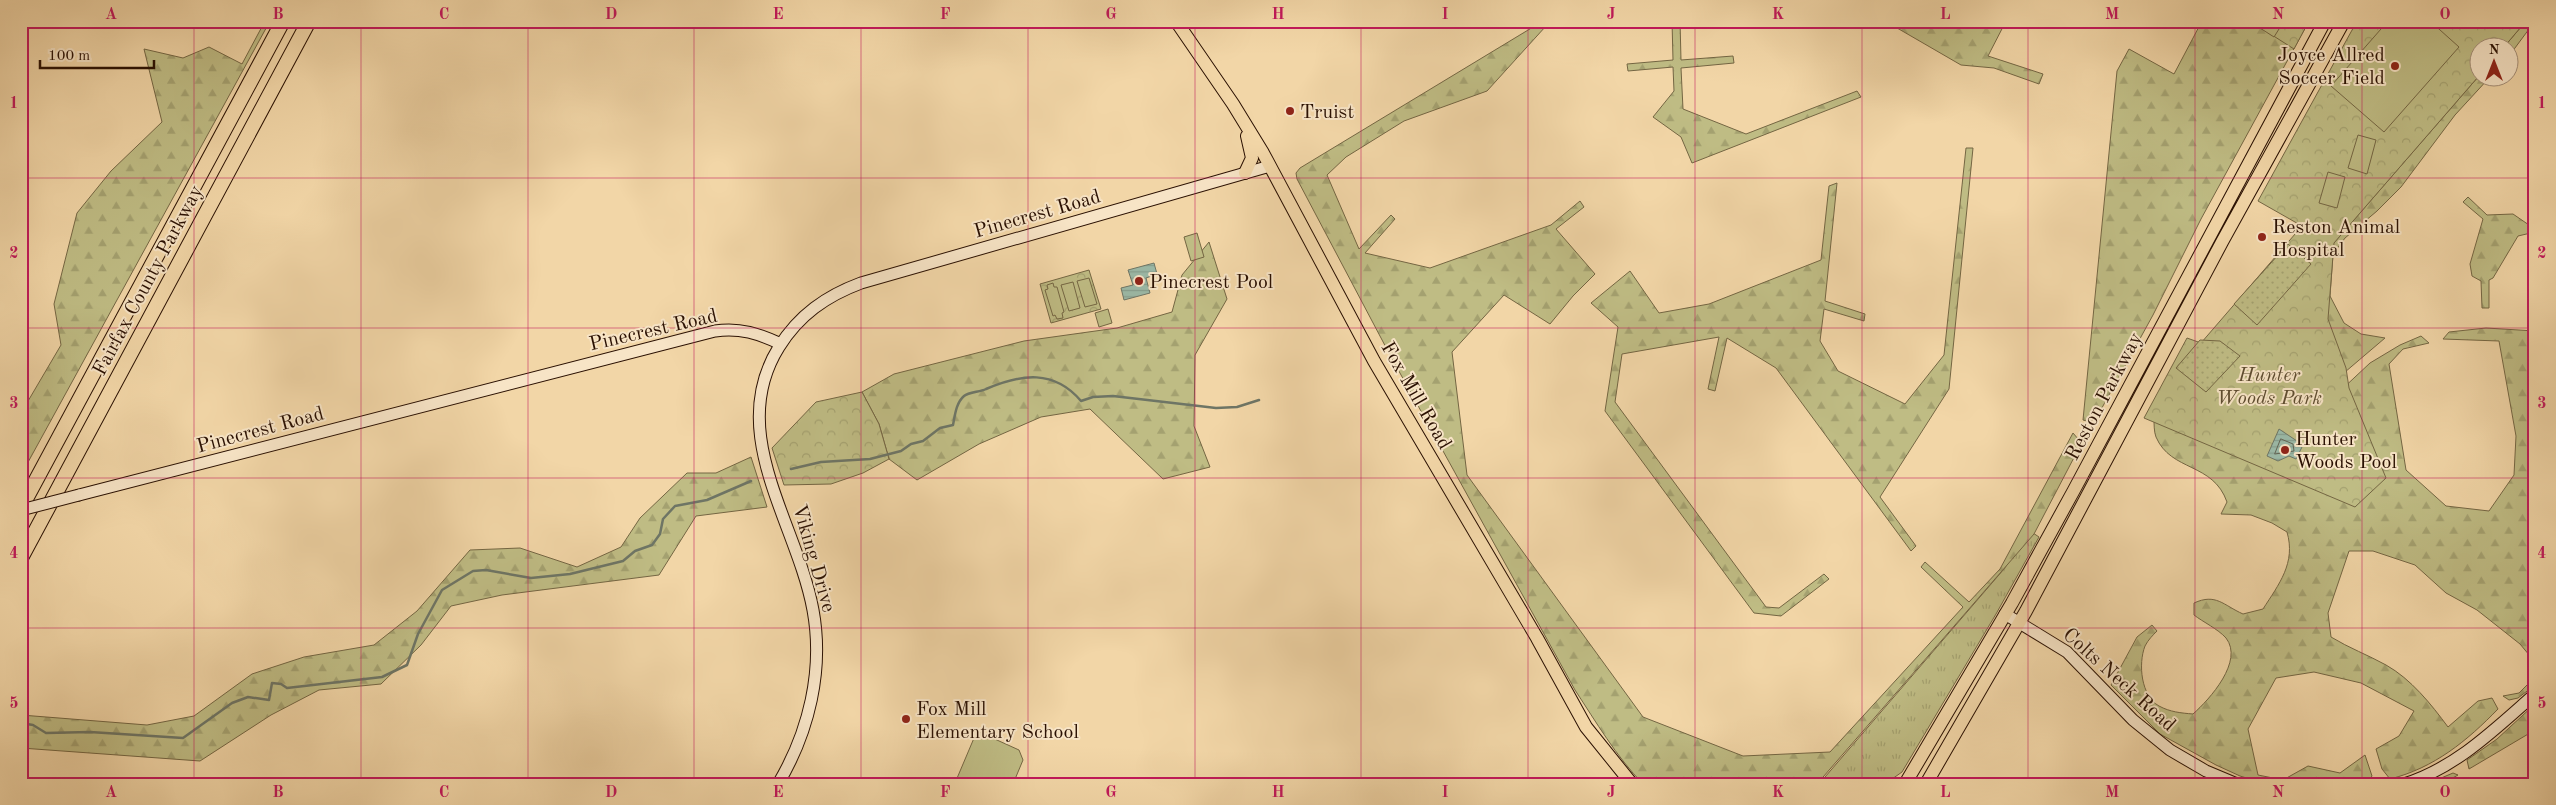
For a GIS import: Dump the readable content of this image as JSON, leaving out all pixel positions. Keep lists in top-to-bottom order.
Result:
{
  "streets": {
    "highway": ["Fairfax County Parkway"],
    "main road": ["Fox Mill Road", "Reston Parkway"],
    "street": ["Pinecrest Road", "Viking Drive", "Colts Neck Road"]
  },
  "crossings": [
    ["Pinecrest Road", "Fairfax County Parkway"],
    ["Pinecrest Road", "Fox Mill Road"],
    ["Pinecrest Road", "Viking Drive"],
    ["Reston Parkway", "Colts Neck Road"]
  ],
  "parks": ["Hunter Woods Park"],
  "places": [
    "Joyce Allred Soccer Field",
    "Truist",
    "Reston Animal Hospital",
    "Pinecrest Pool",
    "Hunter Woods Pool",
    "Fox Mill Elementary School"
  ],
  "scale_bar": "100 m",
  "north": "top",
  "grid": {
    "columns": [
      "A",
      "B",
      "C",
      "D",
      "E",
      "F",
      "G",
      "H",
      "I",
      "J",
      "K",
      "L",
      "M",
      "N",
      "O"
    ],
    "rows": [
      "1",
      "2",
      "3",
      "4",
      "5"
    ]
  }
}
